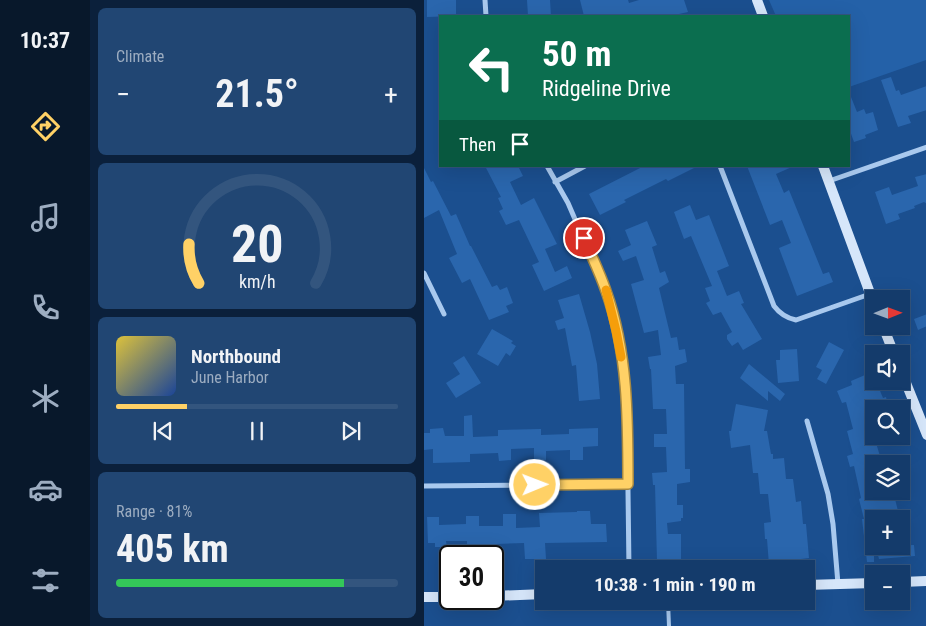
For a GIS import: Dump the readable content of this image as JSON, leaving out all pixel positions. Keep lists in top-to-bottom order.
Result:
{
  "north": "right",
  "page": {
    "tabs": "10:37",
    "tile": [
      "Climate",
      ["Range · 81%", "405 km"]
    ],
    "turn": ["50 m", "Ridgeline Drive"],
    "heat": ["−", "21.5°", "+"],
    "then": "Then",
    "map_buttons": ["+", "−"],
    "song": ["Northbound", "June Harbor"],
    "limit": "30",
    "trip": "10:38 · 1 min · 190 m",
    "gauge": ["20", "km/h"]
  }
}
